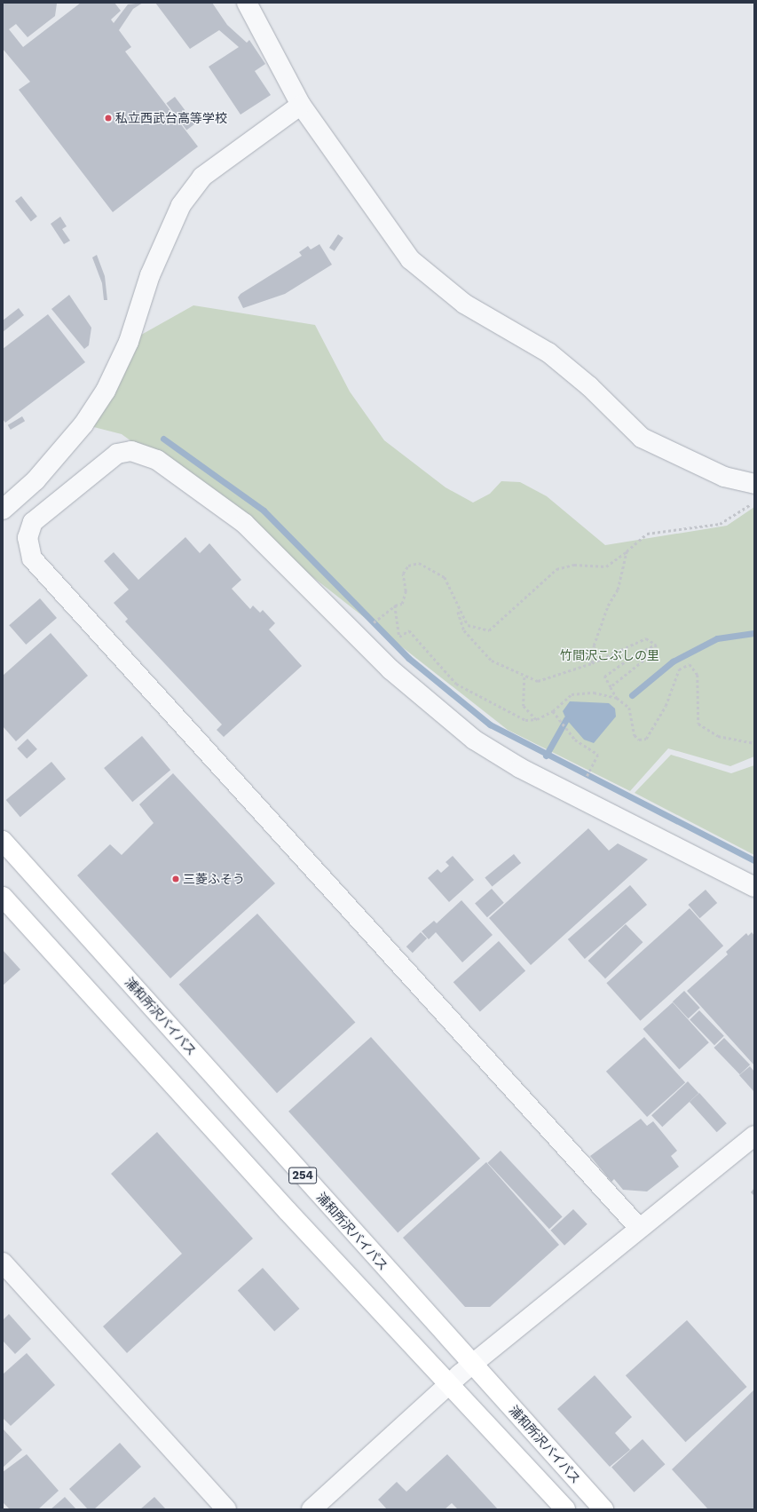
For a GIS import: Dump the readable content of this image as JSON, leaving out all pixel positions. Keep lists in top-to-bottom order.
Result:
{
  "streets": {
    "highway": ["浦和所沢バイパス", "254"]
  },
  "parks": ["竹間沢こぶしの里"],
  "places": ["私立西武台高等学校", "三菱ふそう"]
}
